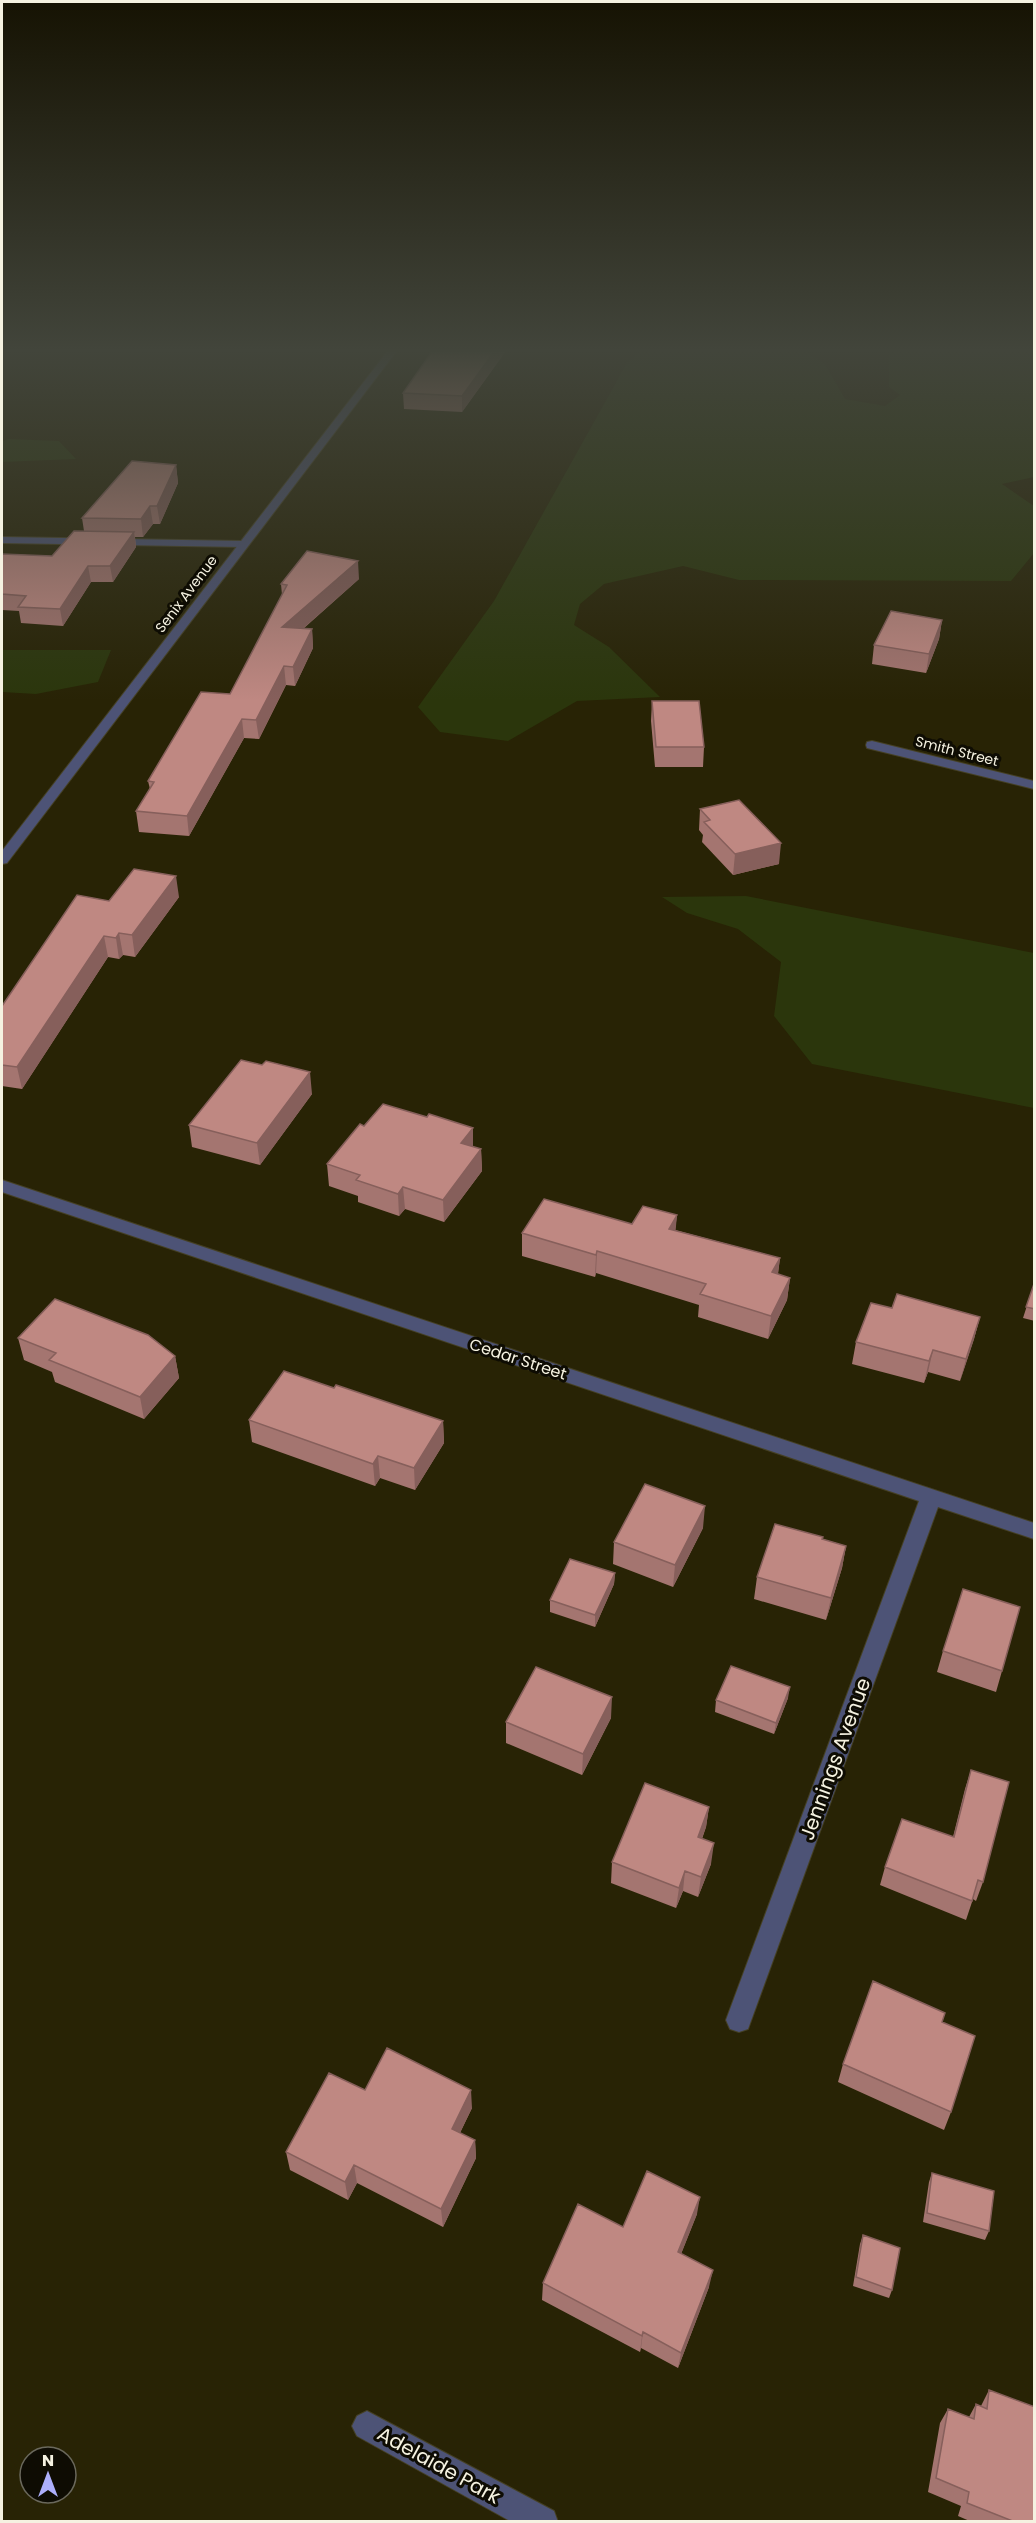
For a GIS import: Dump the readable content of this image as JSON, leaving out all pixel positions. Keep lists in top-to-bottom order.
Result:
{
  "streets": {
    "street": [
      "Senix Avenue",
      "Smith Street",
      "Cedar Street",
      "Jennings Avenue",
      "Adelaide Park"
    ]
  },
  "crossings": [
    ["Cedar Street", "Jennings Avenue"]
  ],
  "north": "top"
}
